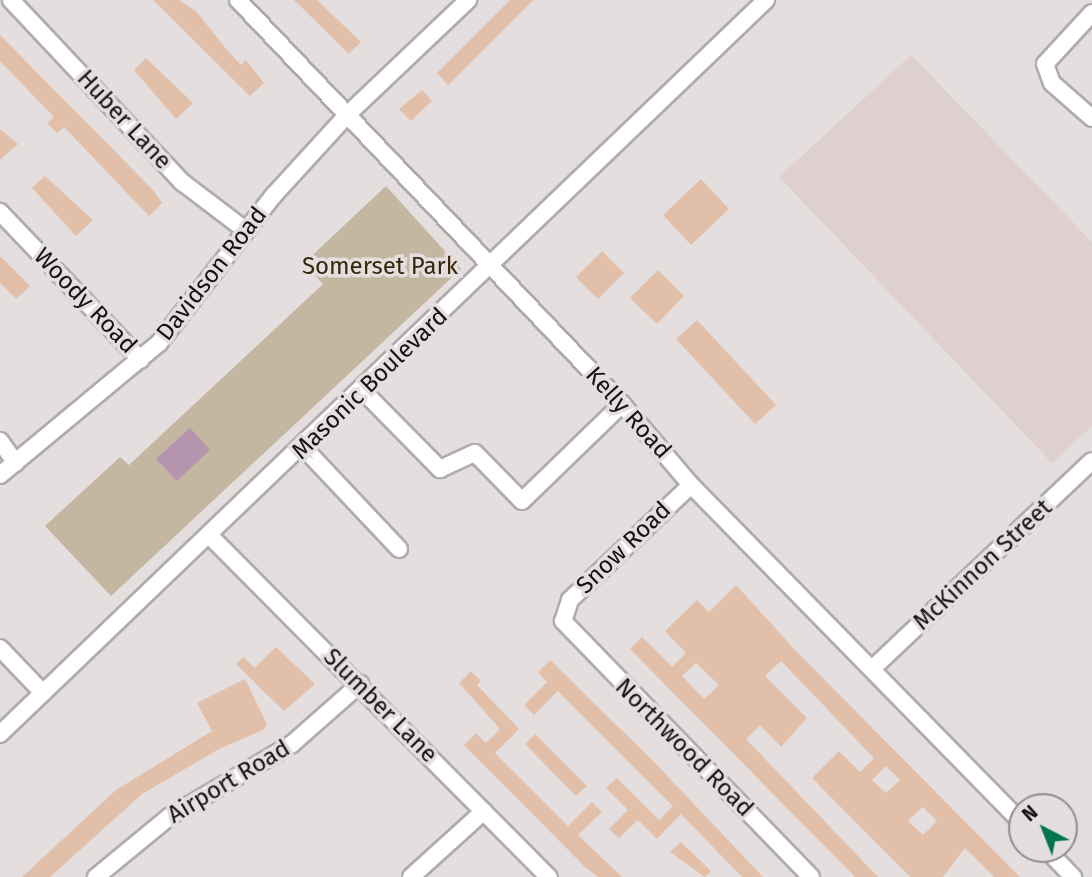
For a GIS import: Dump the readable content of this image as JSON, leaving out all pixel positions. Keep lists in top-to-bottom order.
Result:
{
  "streets": {
    "street": [
      "Huber Lane",
      "Davidson Road",
      "Woody Road",
      "Masonic Boulevard",
      "Kelly Road",
      "Snow Road",
      "McKinnon Street",
      "Slumber Lane",
      "Northwood Road",
      "Airport Road"
    ]
  },
  "crossings": [
    ["Huber Lane", "Davidson Road"],
    ["Davidson Road", "Woody Road"],
    ["Davidson Road", "Kelly Road"],
    ["Masonic Boulevard", "Kelly Road"],
    ["Masonic Boulevard", "Slumber Lane"],
    ["Kelly Road", "Snow Road"],
    ["Kelly Road", "McKinnon Street"],
    ["Snow Road", "Northwood Road"],
    ["Slumber Lane", "Airport Road"]
  ],
  "parks": ["Somerset Park"],
  "north": "top left"
}
